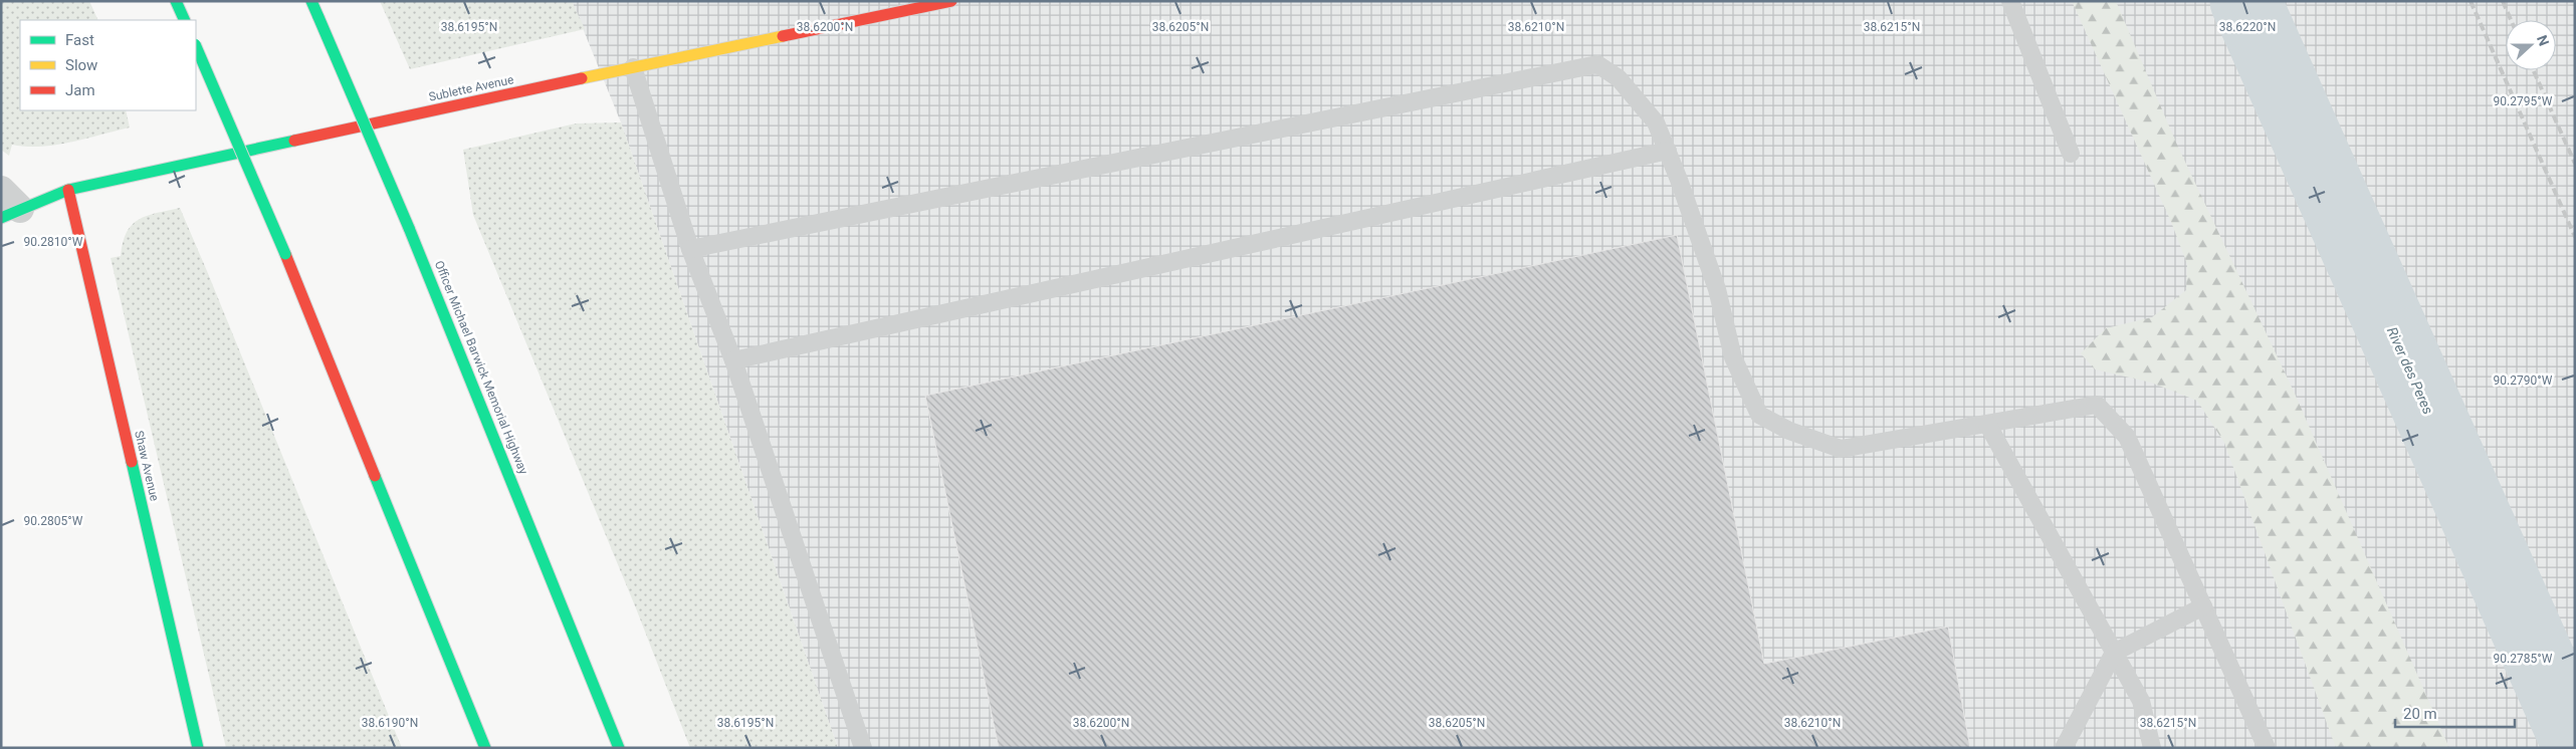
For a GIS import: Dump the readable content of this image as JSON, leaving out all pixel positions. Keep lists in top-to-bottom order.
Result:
{
  "streets": {
    "main road": ["Sublette Avenue", "Officer Michael Barwick Memorial Highway", "Shaw Avenue"]
  },
  "crossings": [
    ["Sublette Avenue", "Shaw Avenue"]
  ],
  "water": ["River des Peres"],
  "legend": ["Fast", "Slow", "Jam"],
  "scale_bar": "20 m",
  "north": "right",
  "coordinates": [
    "38.6195°N",
    "38.6200°N",
    "38.6205°N",
    "38.6210°N",
    "38.6215°N",
    "38.6220°N",
    "90.2795°W",
    "90.2810°W",
    "90.2790°W",
    "90.2805°W",
    "90.2785°W",
    "38.6190°N"
  ]
}
